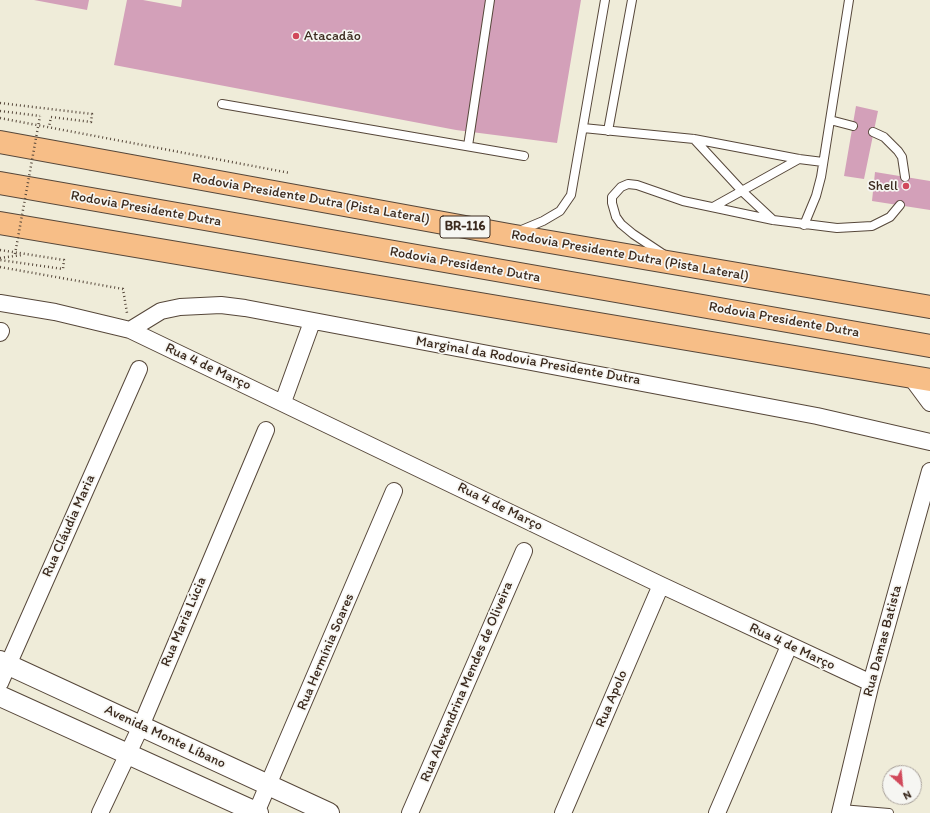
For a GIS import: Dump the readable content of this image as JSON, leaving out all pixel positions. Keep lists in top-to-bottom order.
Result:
{
  "streets": {
    "highway": ["Rodovia Presidente Dutra (Pista Lateral)", "Rodovia Presidente Dutra", "BR-116"],
    "street": [
      "Marginal da Rodovia Presidente Dutra",
      "Rua 4 de Março",
      "Rua Cláudia Maria",
      "Rua Maria Lúcia",
      "Rua Damas Batista",
      "Rua Hermínia Soares",
      "Rua Alexandrina Mendes de Oliveira",
      "Rua Apolo",
      "Avenida Monte Líbano"
    ]
  },
  "crossings": [
    ["Marginal da Rodovia Presidente Dutra", "Rua 4 de Março"],
    ["Rua 4 de Março", "Rua Damas Batista"],
    ["Rua 4 de Março", "Rua Apolo"],
    ["Rua Cláudia Maria", "Avenida Monte Líbano"],
    ["Rua Maria Lúcia", "Avenida Monte Líbano"],
    ["Rua Hermínia Soares", "Avenida Monte Líbano"]
  ],
  "places": ["Atacadão", "Shell"],
  "north": "bottom right"
}
